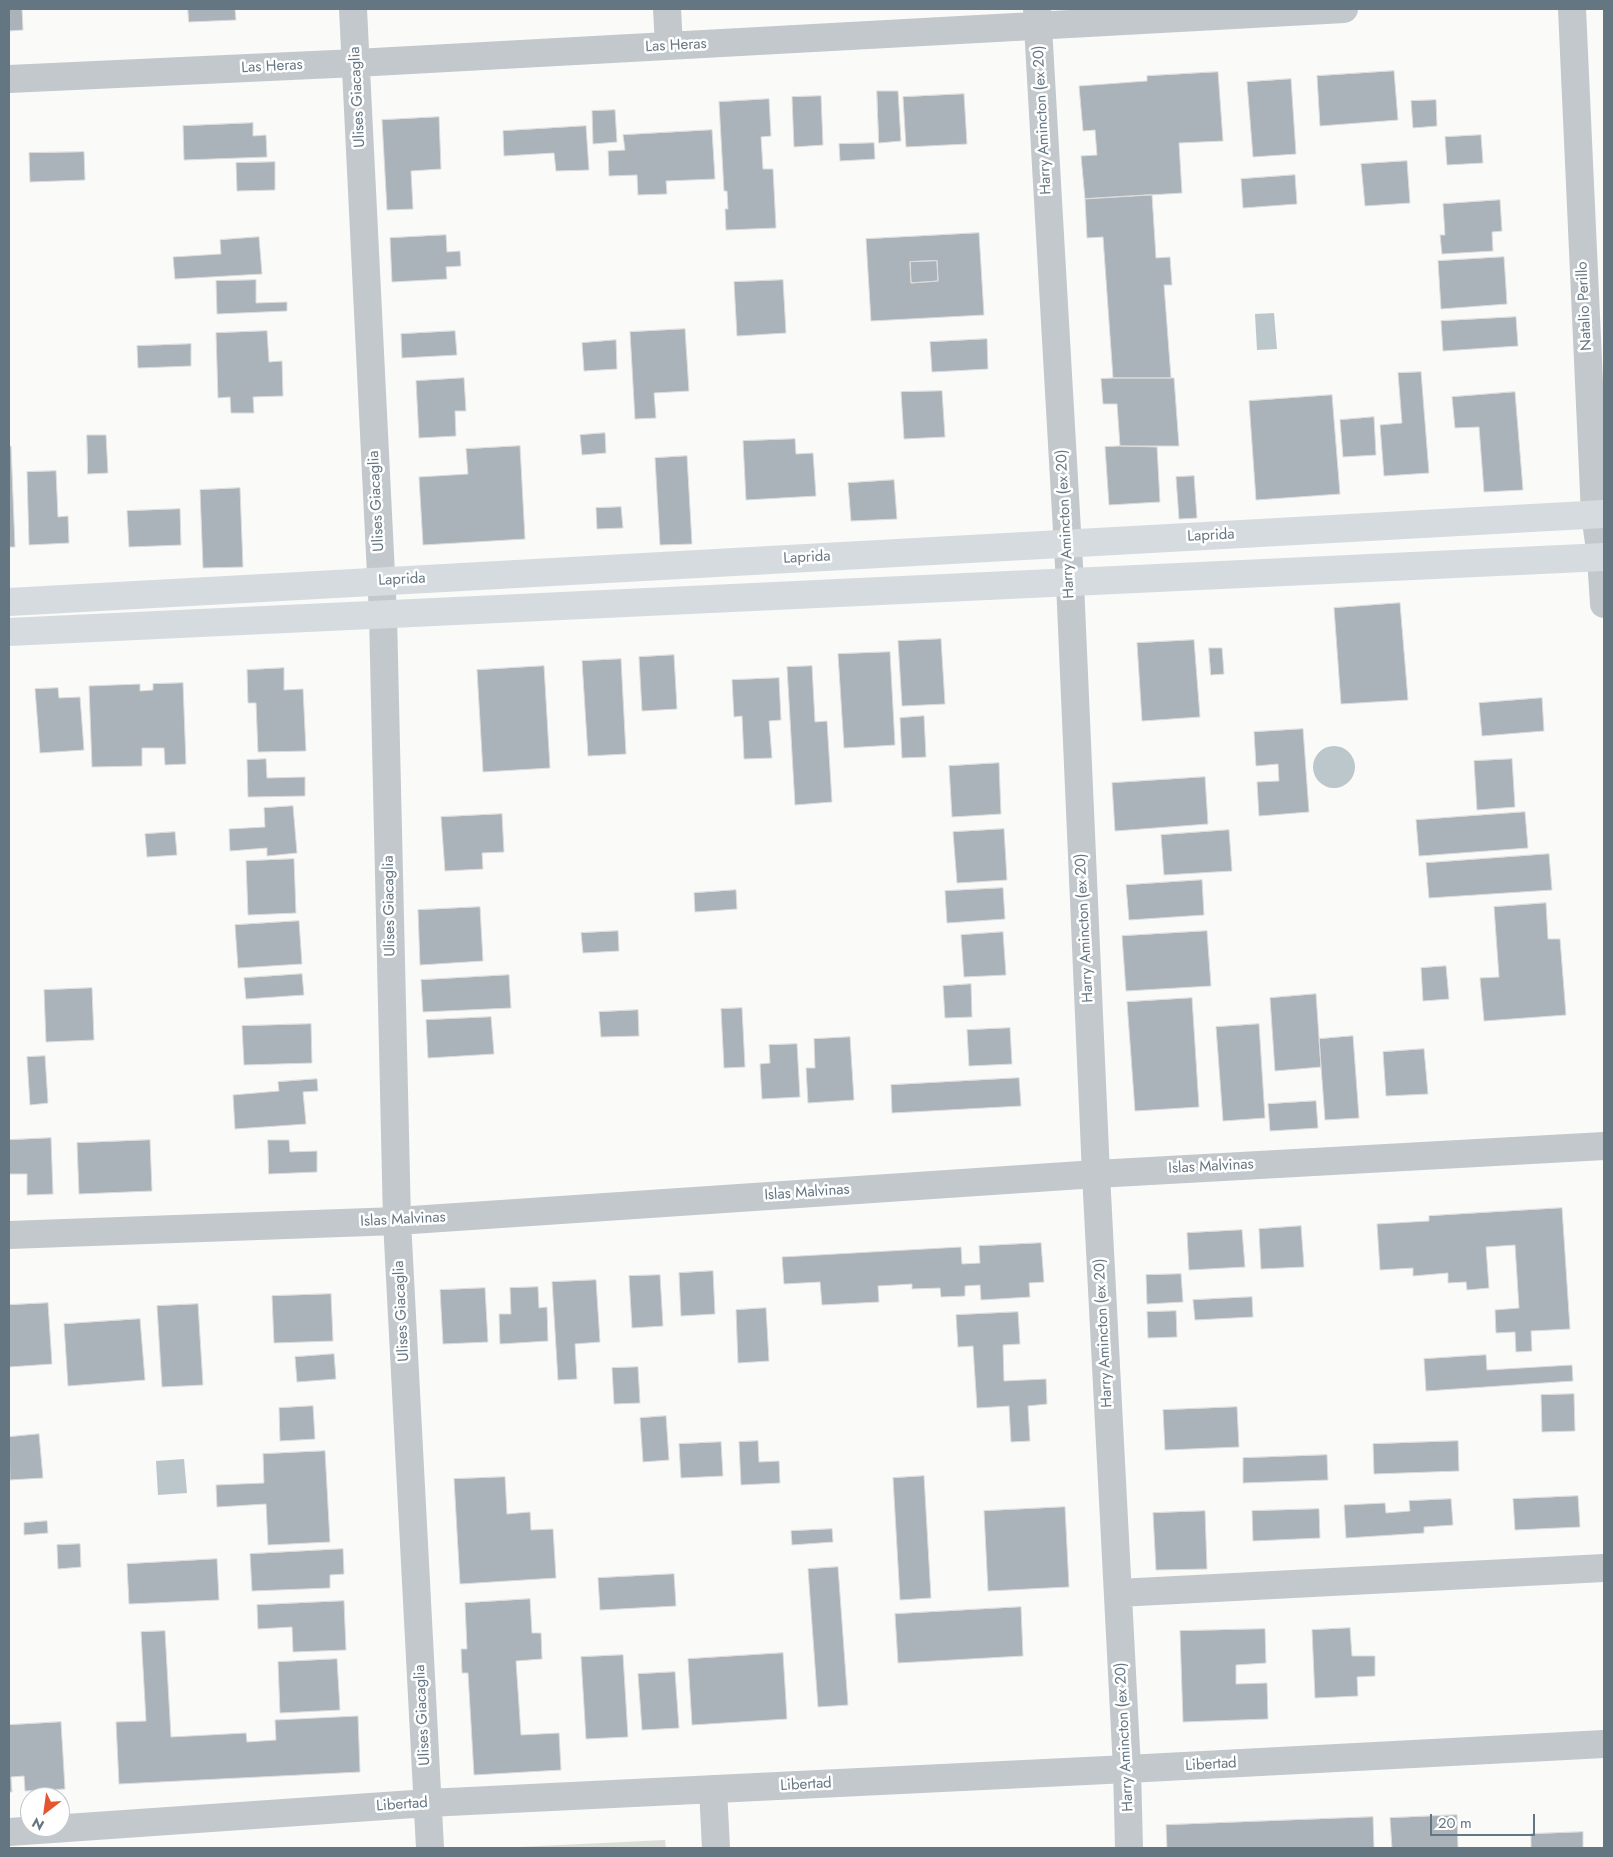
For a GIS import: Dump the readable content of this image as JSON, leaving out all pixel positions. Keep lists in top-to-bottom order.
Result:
{
  "streets": {
    "main road": ["Laprida"],
    "street": [
      "Las Heras",
      "Ulises Giacaglia",
      "Harry Amincton (ex 20)",
      "Natalio Perillo",
      "Islas Malvinas",
      "Libertad"
    ]
  },
  "crossings": [
    ["Las Heras", "Ulises Giacaglia"],
    ["Las Heras", "Harry Amincton (ex 20)"],
    ["Ulises Giacaglia", "Laprida"],
    ["Ulises Giacaglia", "Islas Malvinas"],
    ["Ulises Giacaglia", "Libertad"],
    ["Harry Amincton (ex 20)", "Laprida"],
    ["Harry Amincton (ex 20)", "Islas Malvinas"],
    ["Harry Amincton (ex 20)", "Libertad"],
    ["Natalio Perillo", "Laprida"]
  ],
  "scale_bar": "20 m",
  "north": "bottom left"
}
